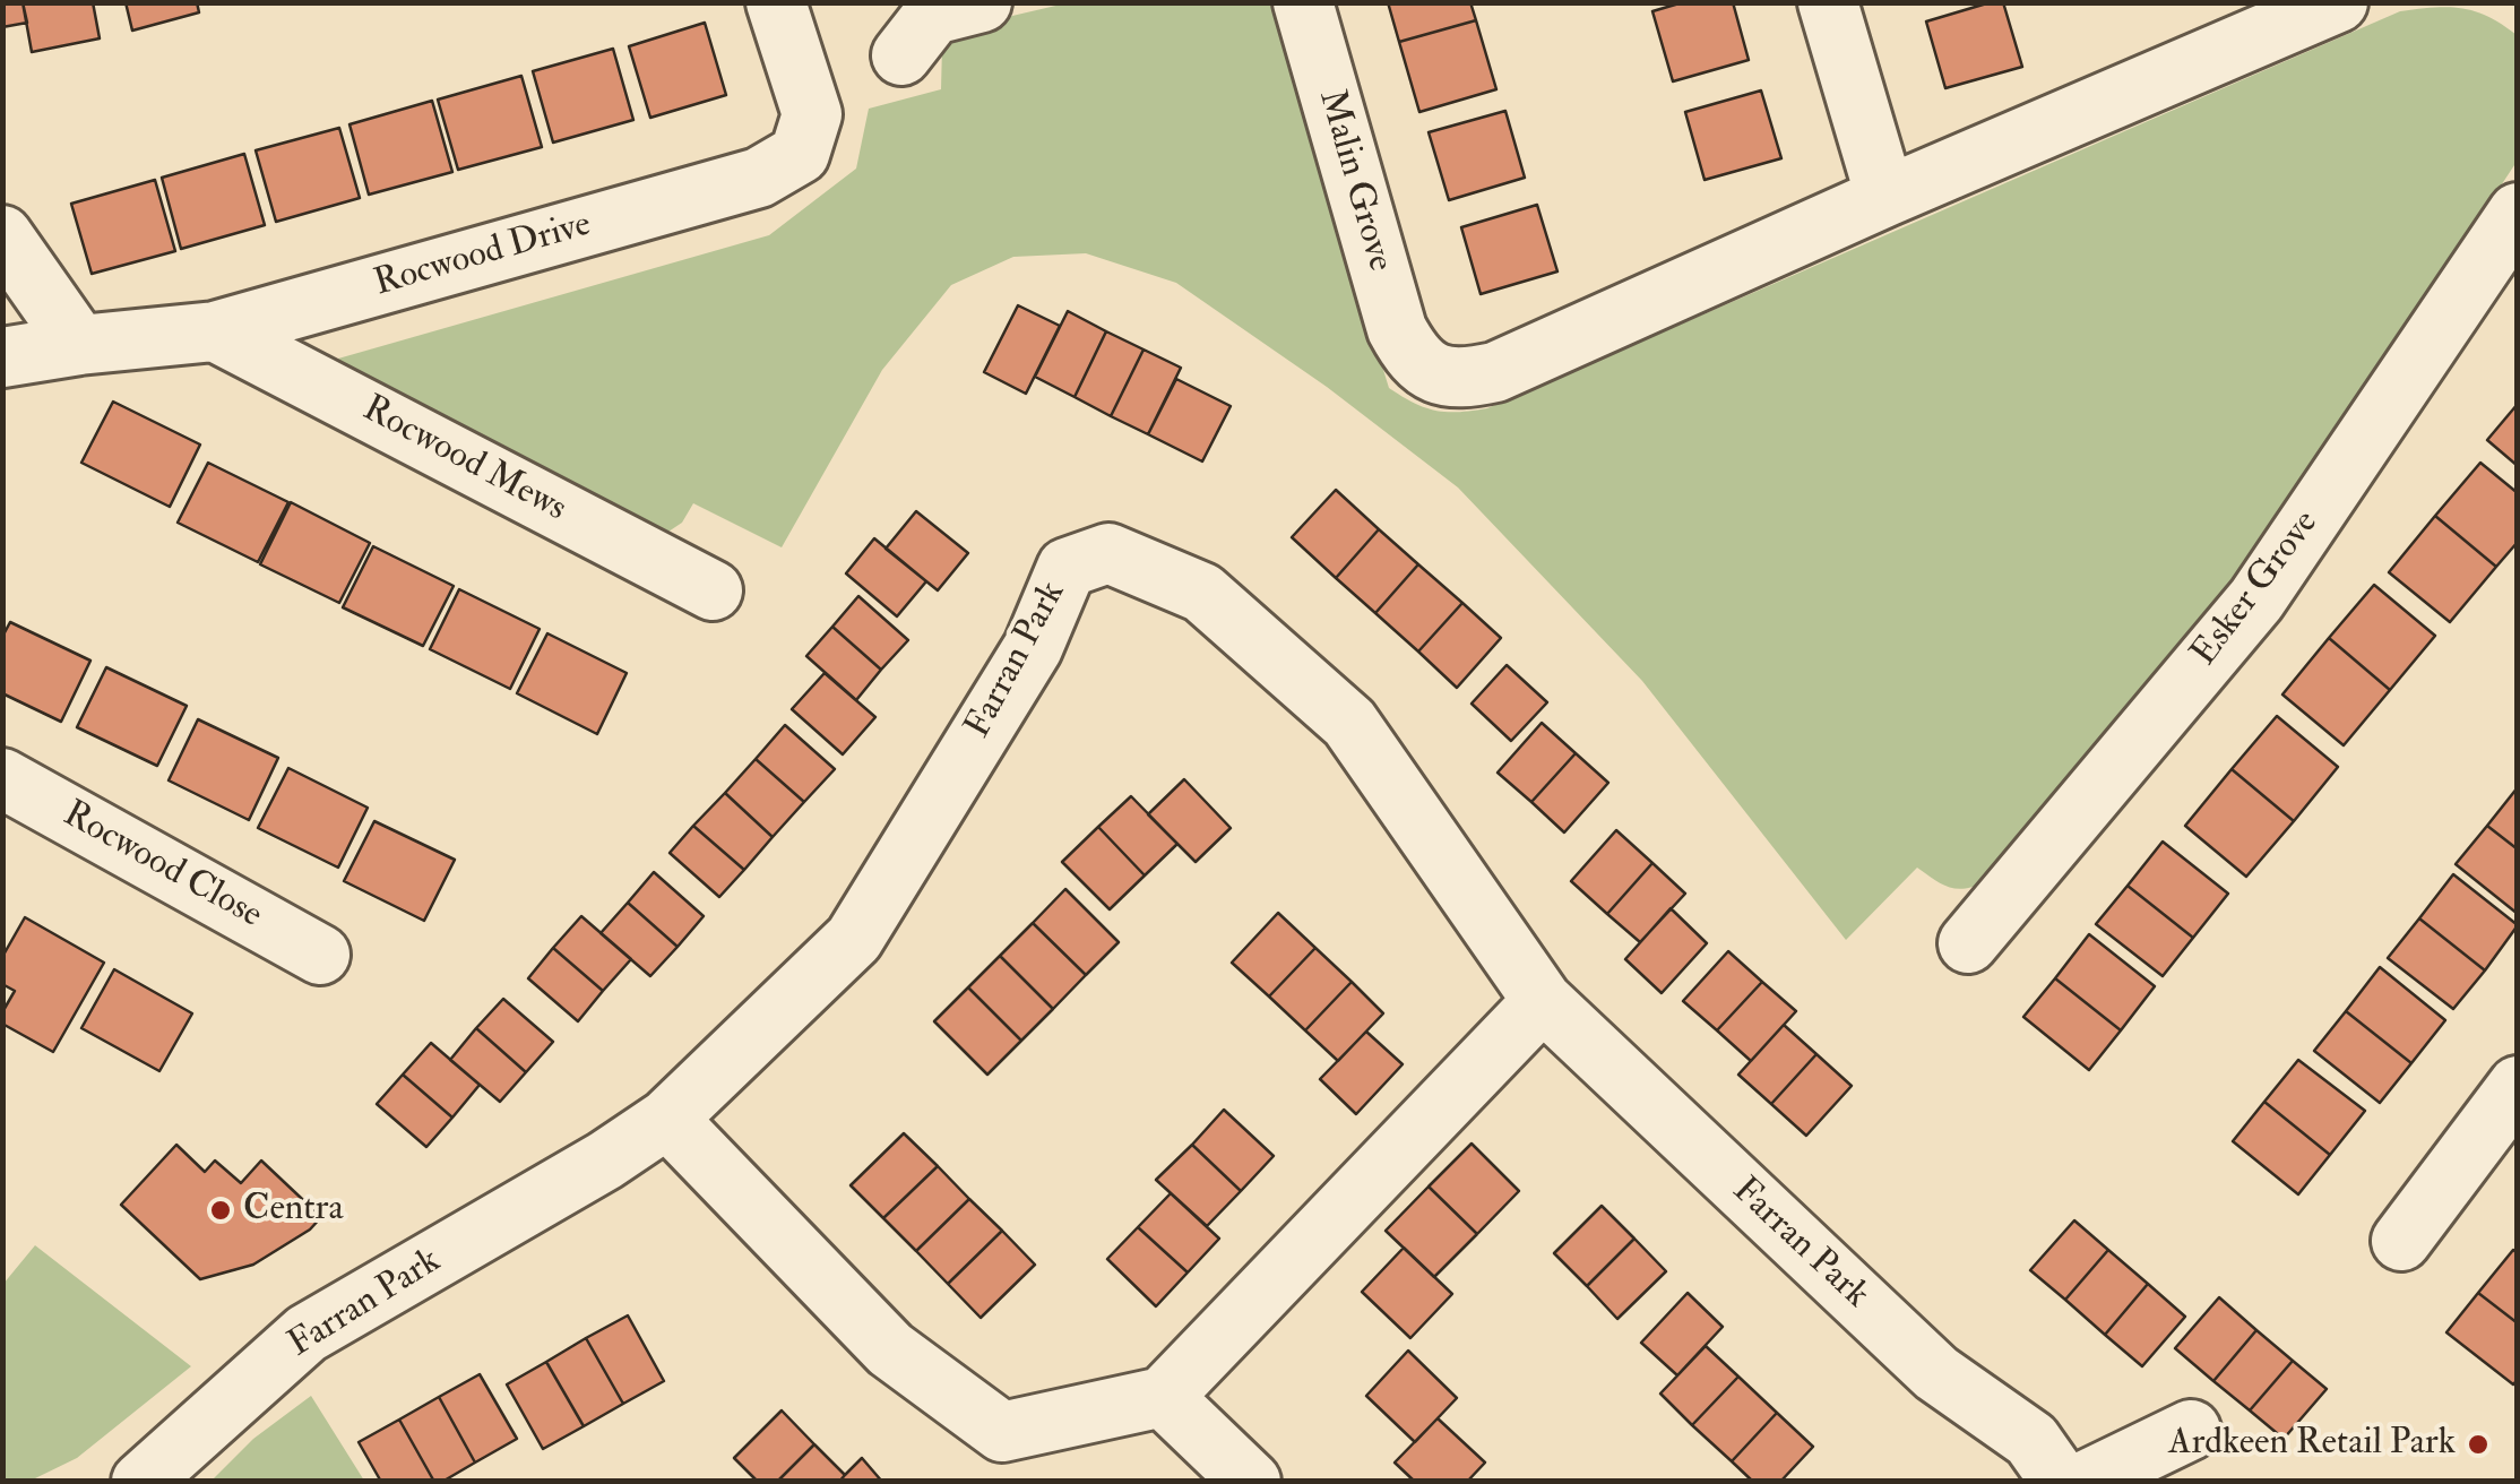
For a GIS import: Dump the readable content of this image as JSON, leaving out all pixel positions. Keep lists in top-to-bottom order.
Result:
{
  "streets": {
    "street": [
      "Malin Grove",
      "Rocwood Drive",
      "Rocwood Mews",
      "Esker Grove",
      "Farran Park",
      "Rocwood Close"
    ]
  },
  "crossings": [
    ["Rocwood Drive", "Rocwood Mews"]
  ],
  "places": ["Centra", "Ardkeen Retail Park"]
}
